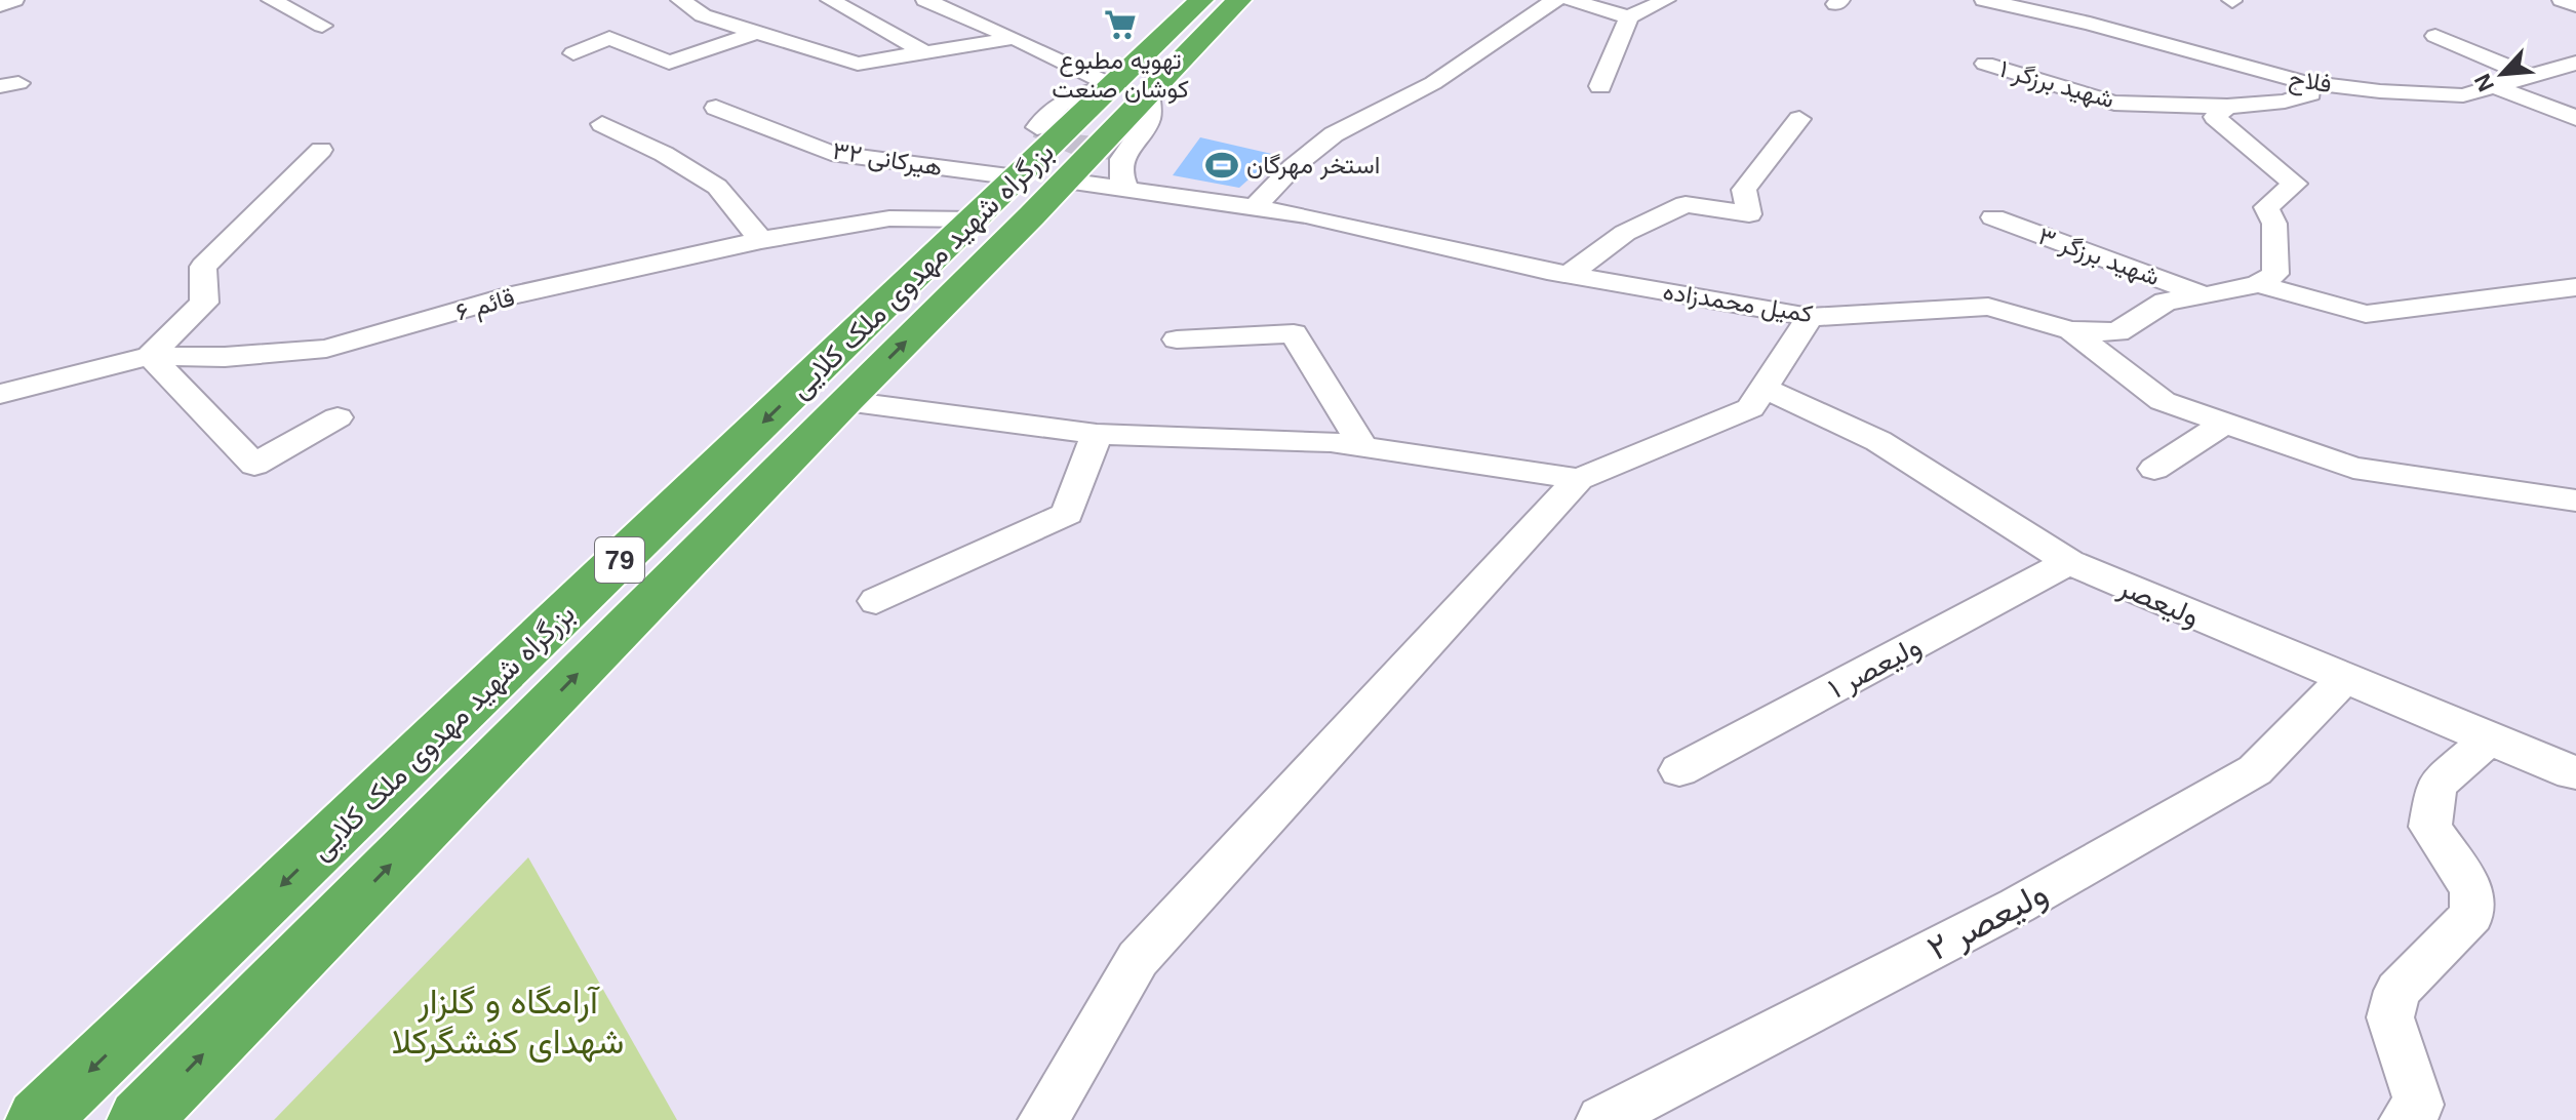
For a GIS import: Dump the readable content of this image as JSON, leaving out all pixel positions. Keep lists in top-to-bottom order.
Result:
{
  "streets": {
    "highway": ["بزرگراه شهید مهدوی ملک کلایی", "79"],
    "street": [
      "فلاح",
      "شهید برزگر ۱",
      "هیرکانی ۳۲",
      "شهید برزگر ۳",
      "کمیل محمدزاده",
      "قائم ۶",
      "ولیعصر",
      "ولیعصر ۱",
      "ولیعصر ۲"
    ]
  },
  "crossings": [
    ["فلاح", "شهید برزگر ۱"],
    ["هیرکانی ۳۲", "بزرگراه شهید مهدوی ملک کلایی"],
    ["شهید برزگر ۳", "کمیل محمدزاده"],
    ["بزرگراه شهید مهدوی ملک کلایی", "کمیل محمدزاده"],
    ["بزرگراه شهید مهدوی ملک کلایی", "قائم ۶"],
    ["ولیعصر", "ولیعصر ۱"],
    ["ولیعصر", "ولیعصر ۲"]
  ],
  "parks": ["آرامگاه و گلزار شهدای کفشگرکلا"],
  "places": {
    "supermarket": ["تهویه مطبوع کوشان صنعت"],
    "sports": ["استخر مهرگان"]
  },
  "north": "bottom left"
}
